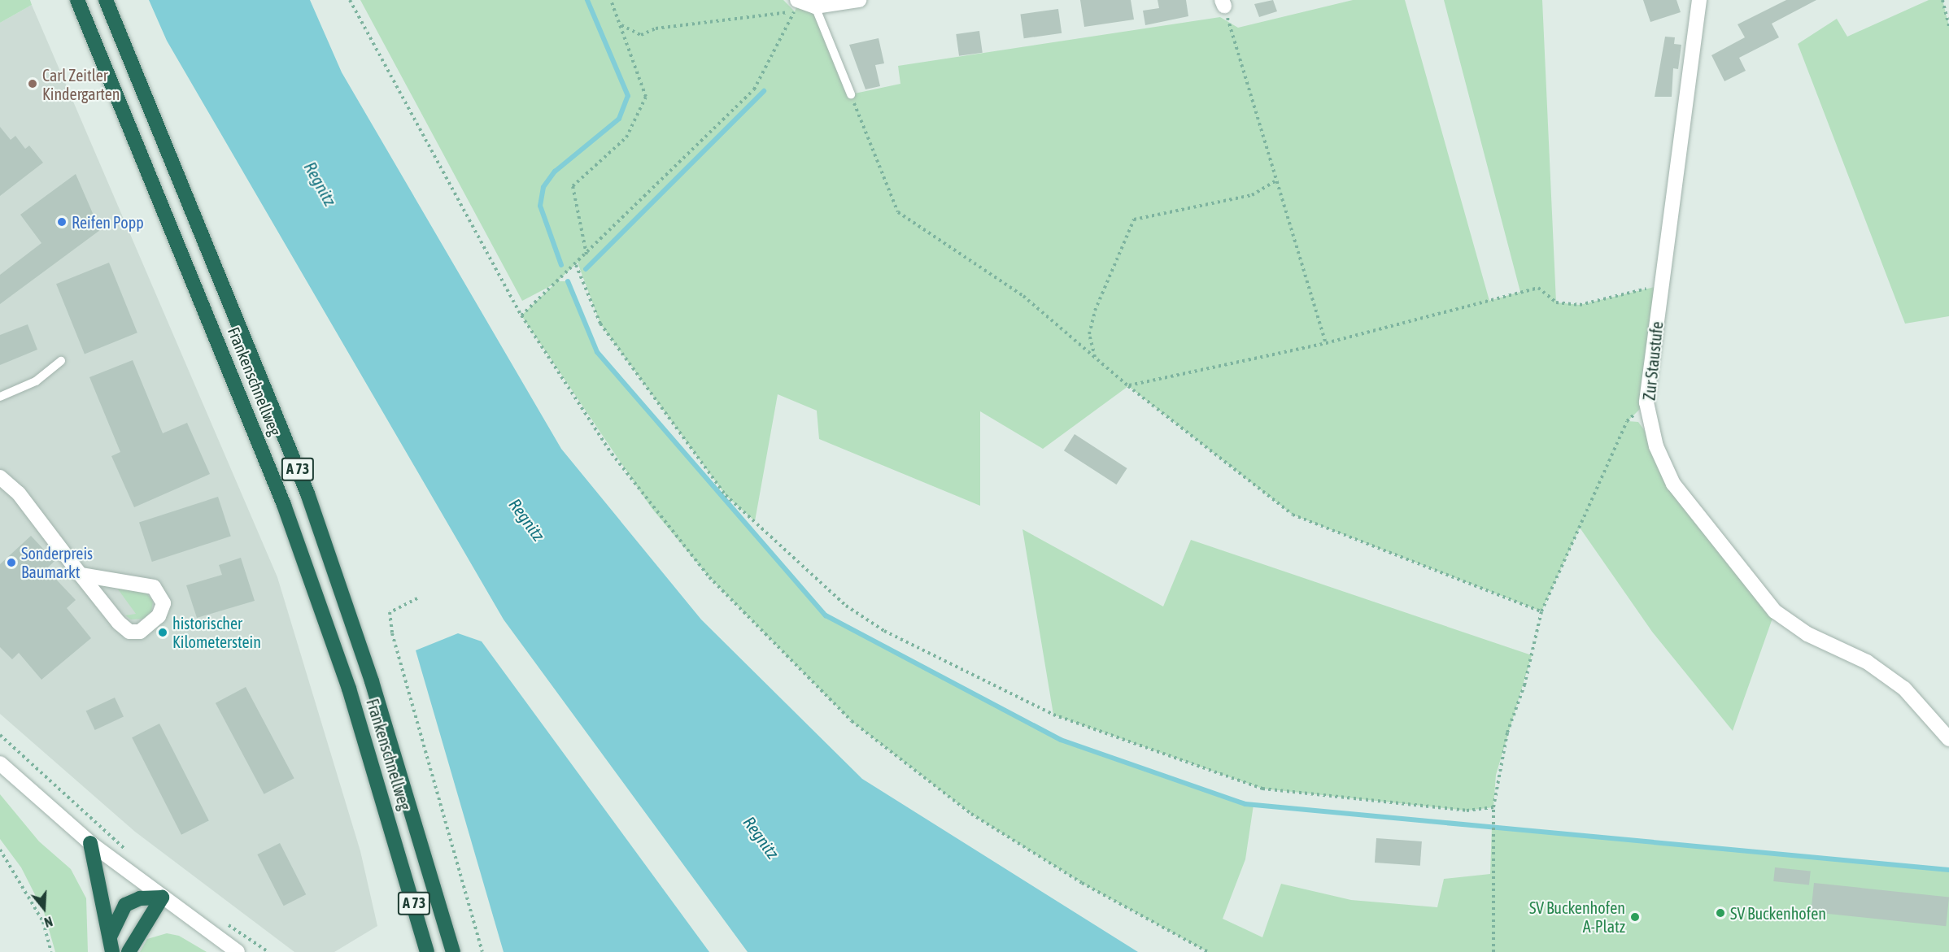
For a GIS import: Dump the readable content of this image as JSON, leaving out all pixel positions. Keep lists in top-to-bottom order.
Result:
{
  "streets": {
    "highway": ["Frankenschnellweg", "A 73"],
    "street": ["Zur Staustufe"]
  },
  "water": ["Regnitz"],
  "places": [
    "Carl Zeitler Kindergarten",
    "Reifen Popp",
    "Sonderpreis Baumarkt",
    "historischer Kilometerstein",
    "SV Buckenhofen",
    "SV Buckenhofen A-Platz"
  ],
  "north": "bottom"
}
